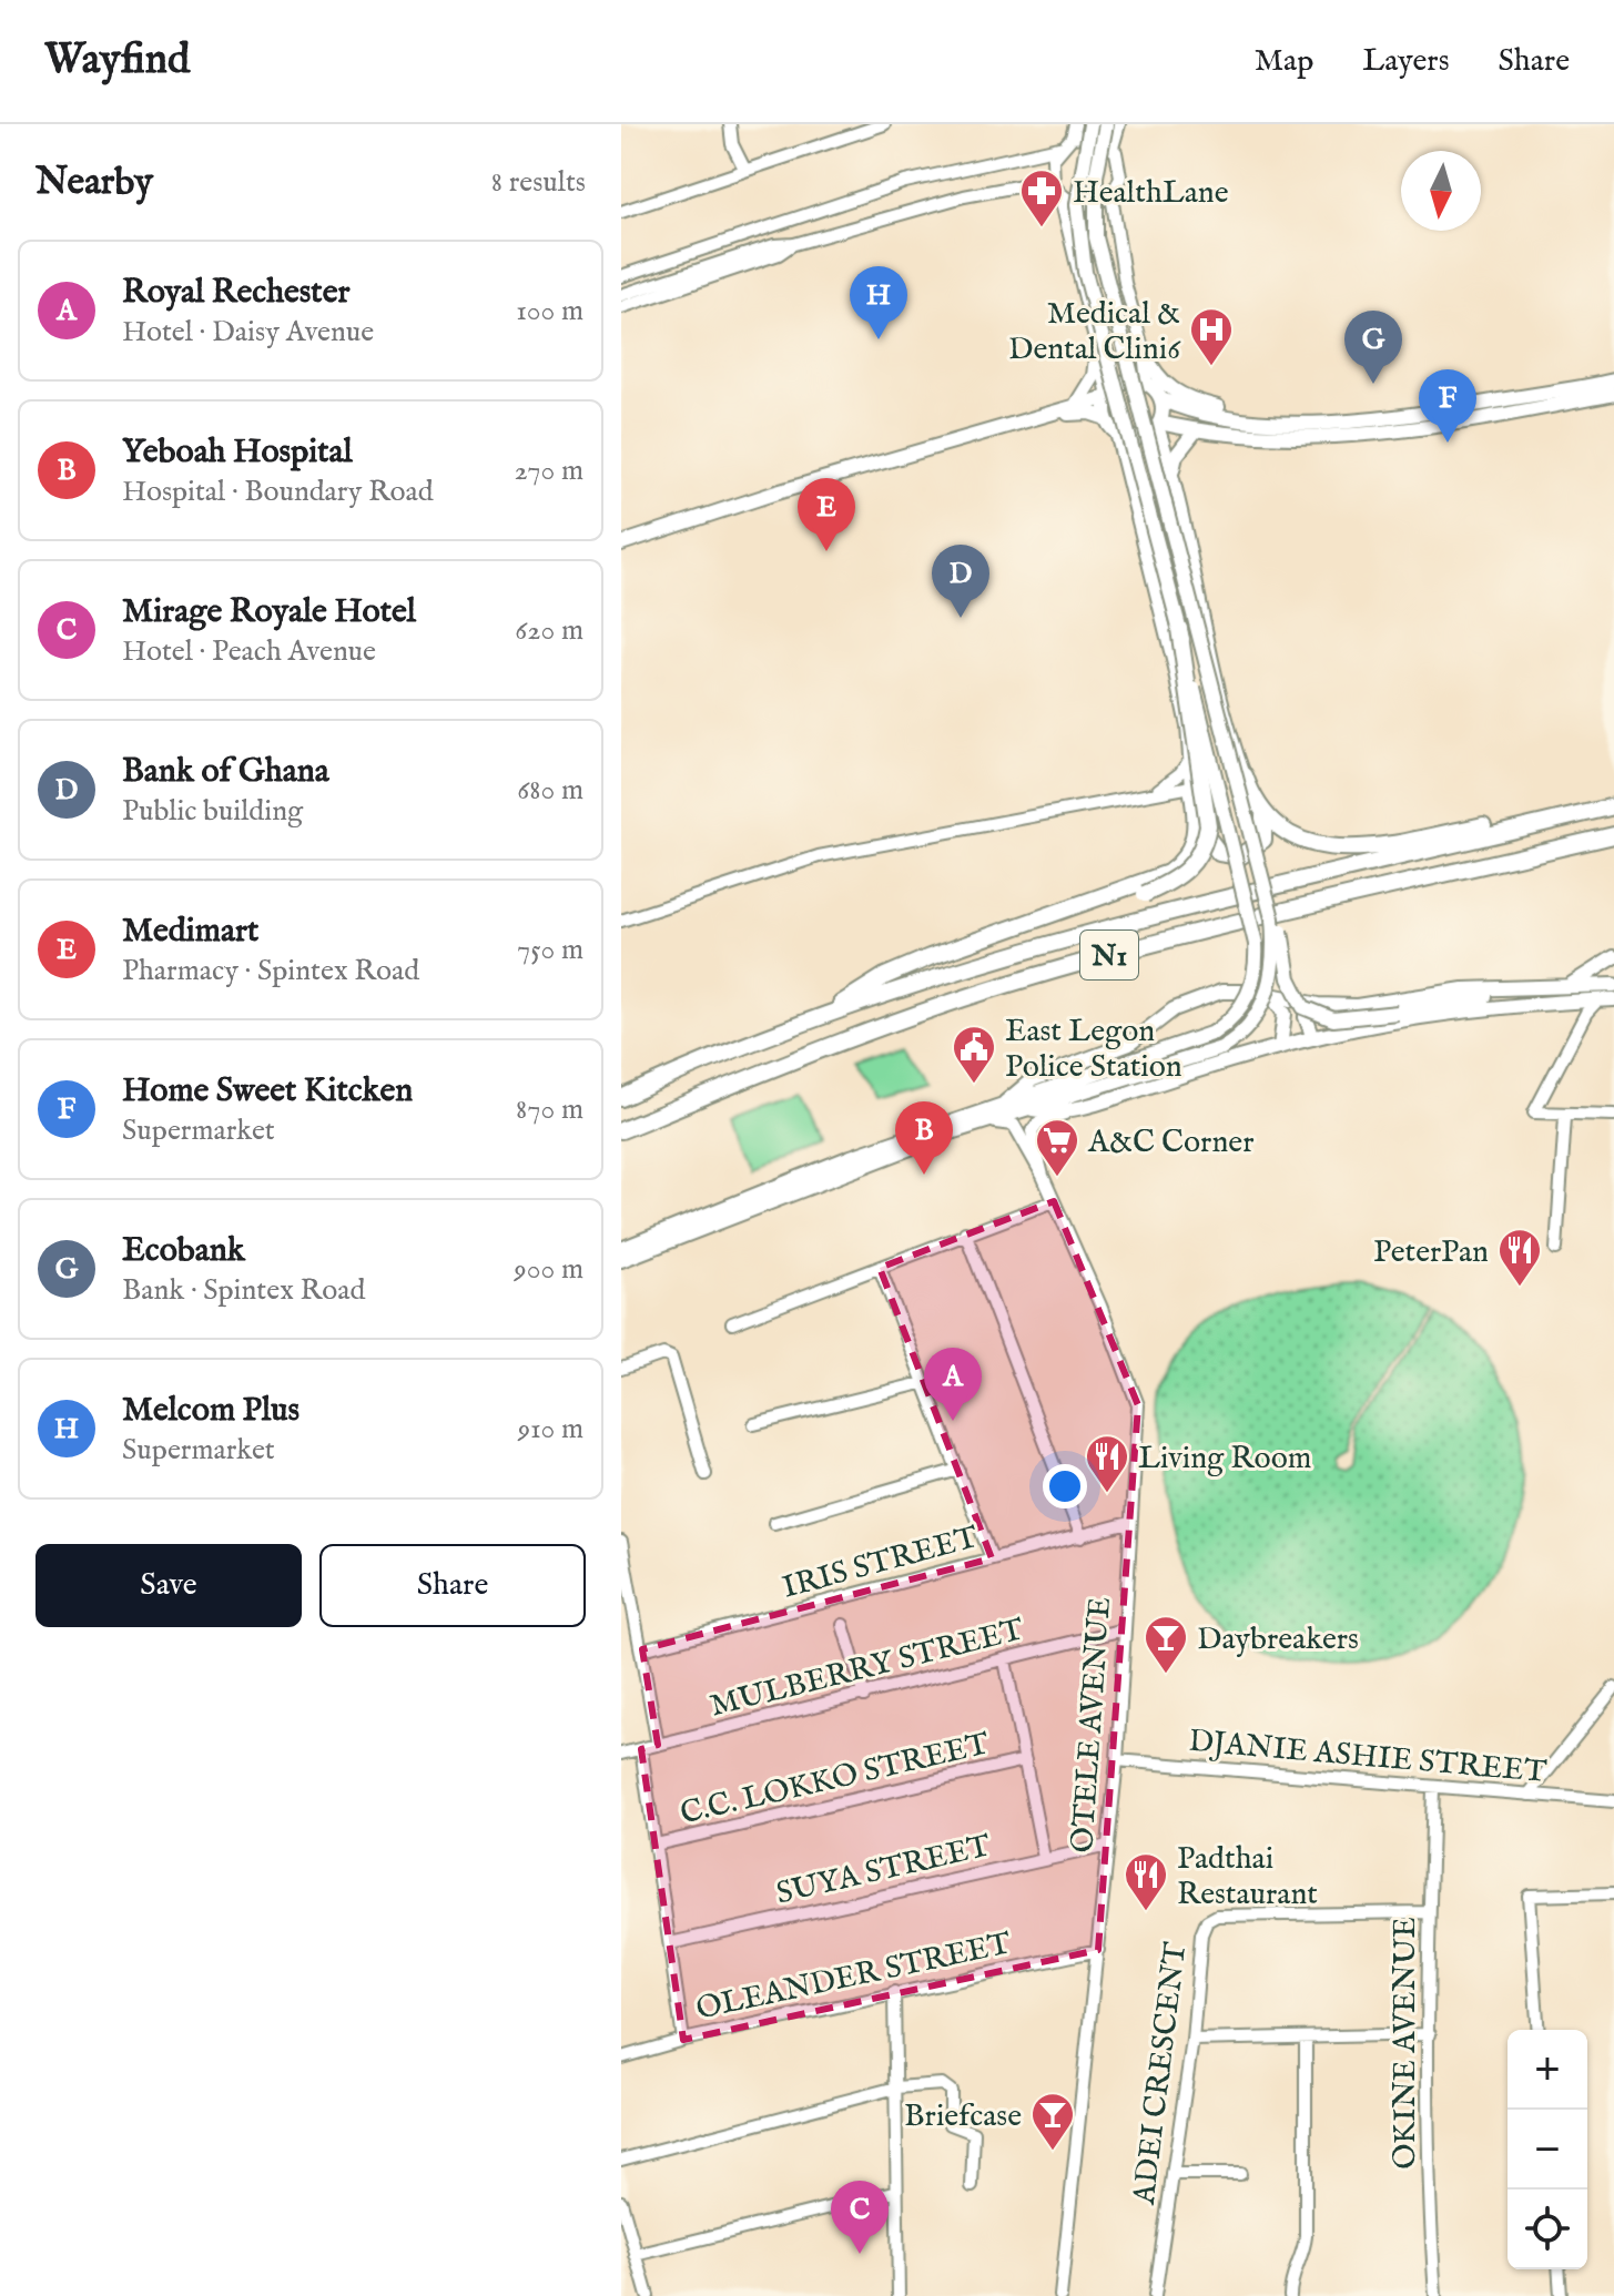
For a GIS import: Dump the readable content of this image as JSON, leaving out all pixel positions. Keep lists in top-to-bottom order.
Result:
{
  "streets": {
    "highway": ["N1"],
    "street": [
      "IRIS STREET",
      "MULBERRY STREET",
      "OTELE AVENUE",
      "DJANIE ASHIE STREET",
      "C.C. LOKKO STREET",
      "SUYA STREET",
      "OLEANDER STREET",
      "OKINE AVENUE",
      "ADEI CRESCENT"
    ]
  },
  "crossings": [
    ["IRIS STREET", "OTELE AVENUE"],
    ["MULBERRY STREET", "OTELE AVENUE"],
    ["OTELE AVENUE", "DJANIE ASHIE STREET"],
    ["OTELE AVENUE", "SUYA STREET"],
    ["OTELE AVENUE", "OLEANDER STREET"],
    ["DJANIE ASHIE STREET", "OKINE AVENUE"],
    ["OKINE AVENUE", "ADEI CRESCENT"]
  ],
  "places": {
    "pharmacy": ["HealthLane"],
    "hospital": ["Medical & Dental Clini6"],
    "public building": ["East Legon Police Station"],
    "supermarket": ["A&C Corner"],
    "restaurant": ["PeterPan", "Living Room", "Padthai Restaurant"],
    "bar": ["Daybreakers", "Briefcase"]
  },
  "north": "bottom",
  "page": {
    "header": "Wayfind",
    "nav": ["Map", "Layers", "Share"],
    "heading": ["Nearby", "8 results"],
    "list": [
      {
        "mark": "A",
        "name": "Royal Rechester",
        "note": "Hotel · Daisy Avenue",
        "value": "100 m"
      },
      {
        "mark": "B",
        "name": "Yeboah Hospital",
        "note": "Hospital · Boundary Road",
        "value": "270 m"
      },
      {
        "mark": "C",
        "name": "Mirage Royale Hotel",
        "note": "Hotel · Peach Avenue",
        "value": "620 m"
      },
      {
        "mark": "D",
        "name": "Bank of Ghana",
        "note": "Public building",
        "value": "680 m"
      },
      {
        "mark": "E",
        "name": "Medimart",
        "note": "Pharmacy · Spintex Road",
        "value": "750 m"
      },
      {
        "mark": "F",
        "name": "Home Sweet Kitcken",
        "note": "Supermarket",
        "value": "870 m"
      },
      {
        "mark": "G",
        "name": "Ecobank",
        "note": "Bank · Spintex Road",
        "value": "900 m"
      },
      {
        "mark": "H",
        "name": "Melcom Plus",
        "note": "Supermarket",
        "value": "910 m"
      }
    ],
    "pins": [
      "H",
      "G",
      "F",
      "E",
      "D",
      "B",
      "A",
      "C"
    ],
    "buttons": ["Save", "Share"],
    "map_buttons": ["+", "−"]
  }
}
